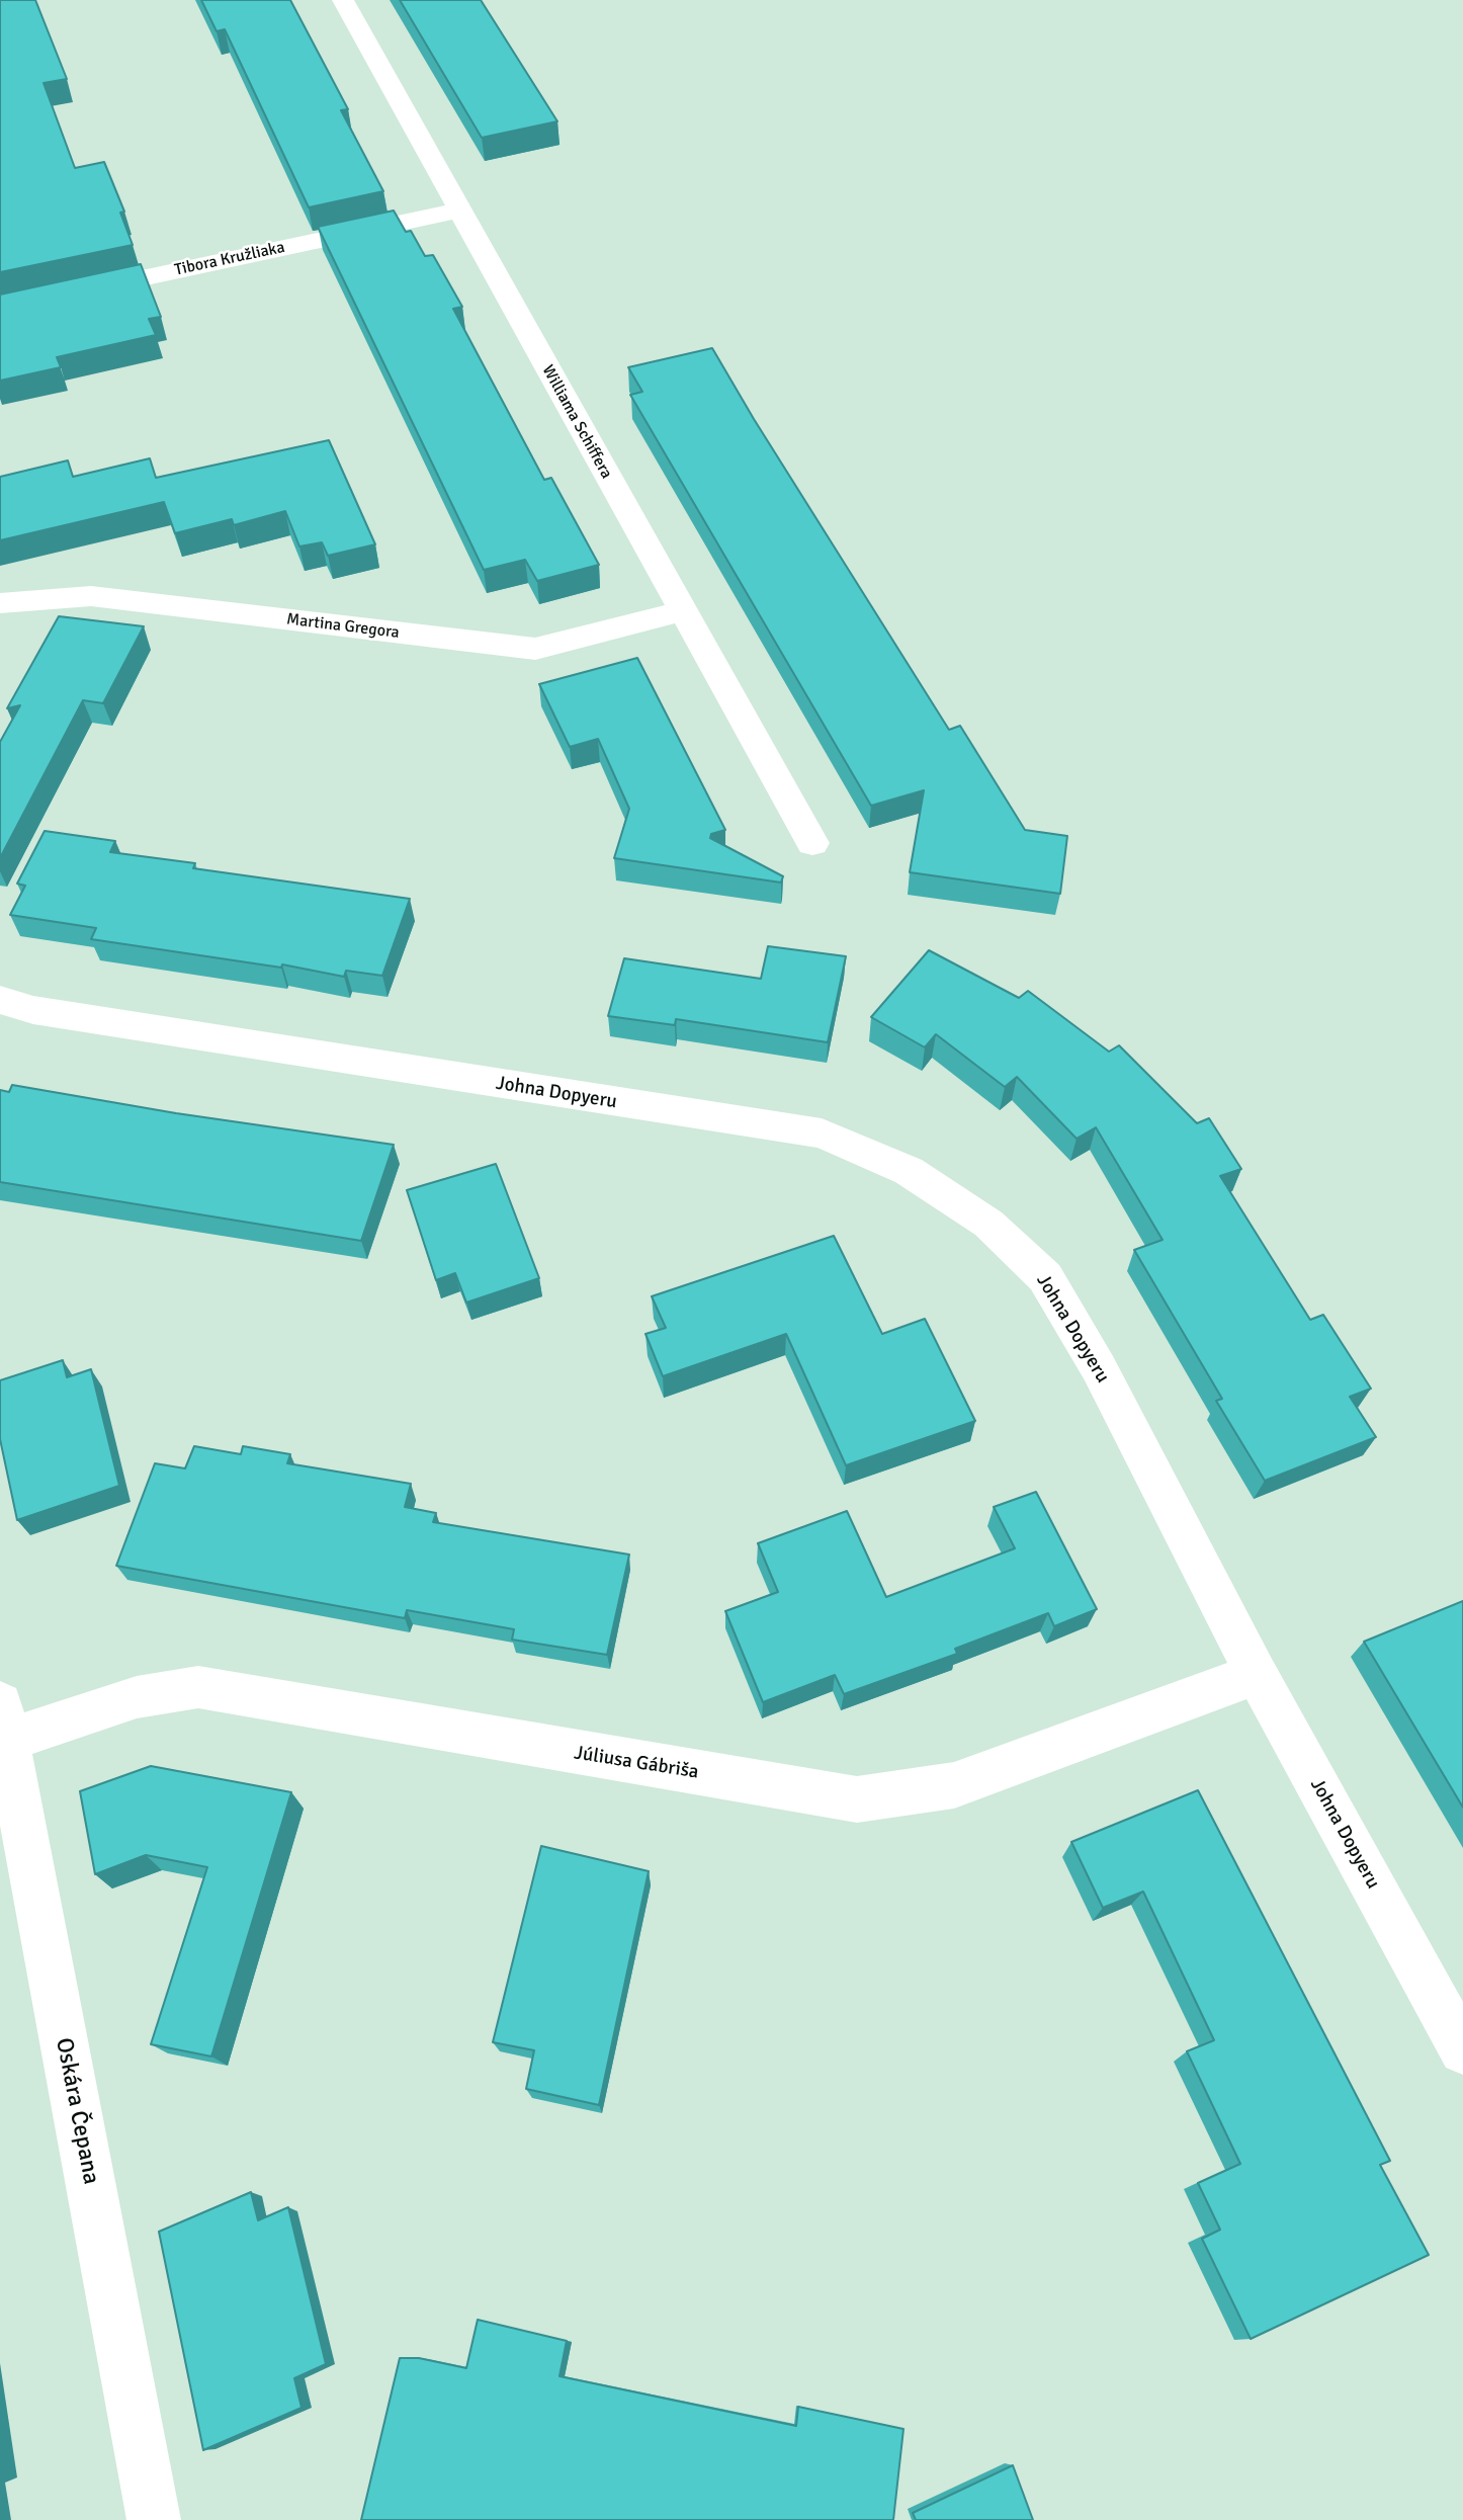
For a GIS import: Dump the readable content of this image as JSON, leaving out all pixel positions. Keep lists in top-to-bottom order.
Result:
{
  "streets": {
    "street": [
      "Tibora Kružliaka",
      "Williama Schiffera",
      "Martina Gregora",
      "Johna Dopyeru",
      "Júliusa Gábriša",
      "Oskára Čepana"
    ]
  },
  "crossings": [
    ["Tibora Kružliaka", "Williama Schiffera"],
    ["Williama Schiffera", "Martina Gregora"],
    ["Johna Dopyeru", "Júliusa Gábriša"],
    ["Júliusa Gábriša", "Oskára Čepana"]
  ]
}
